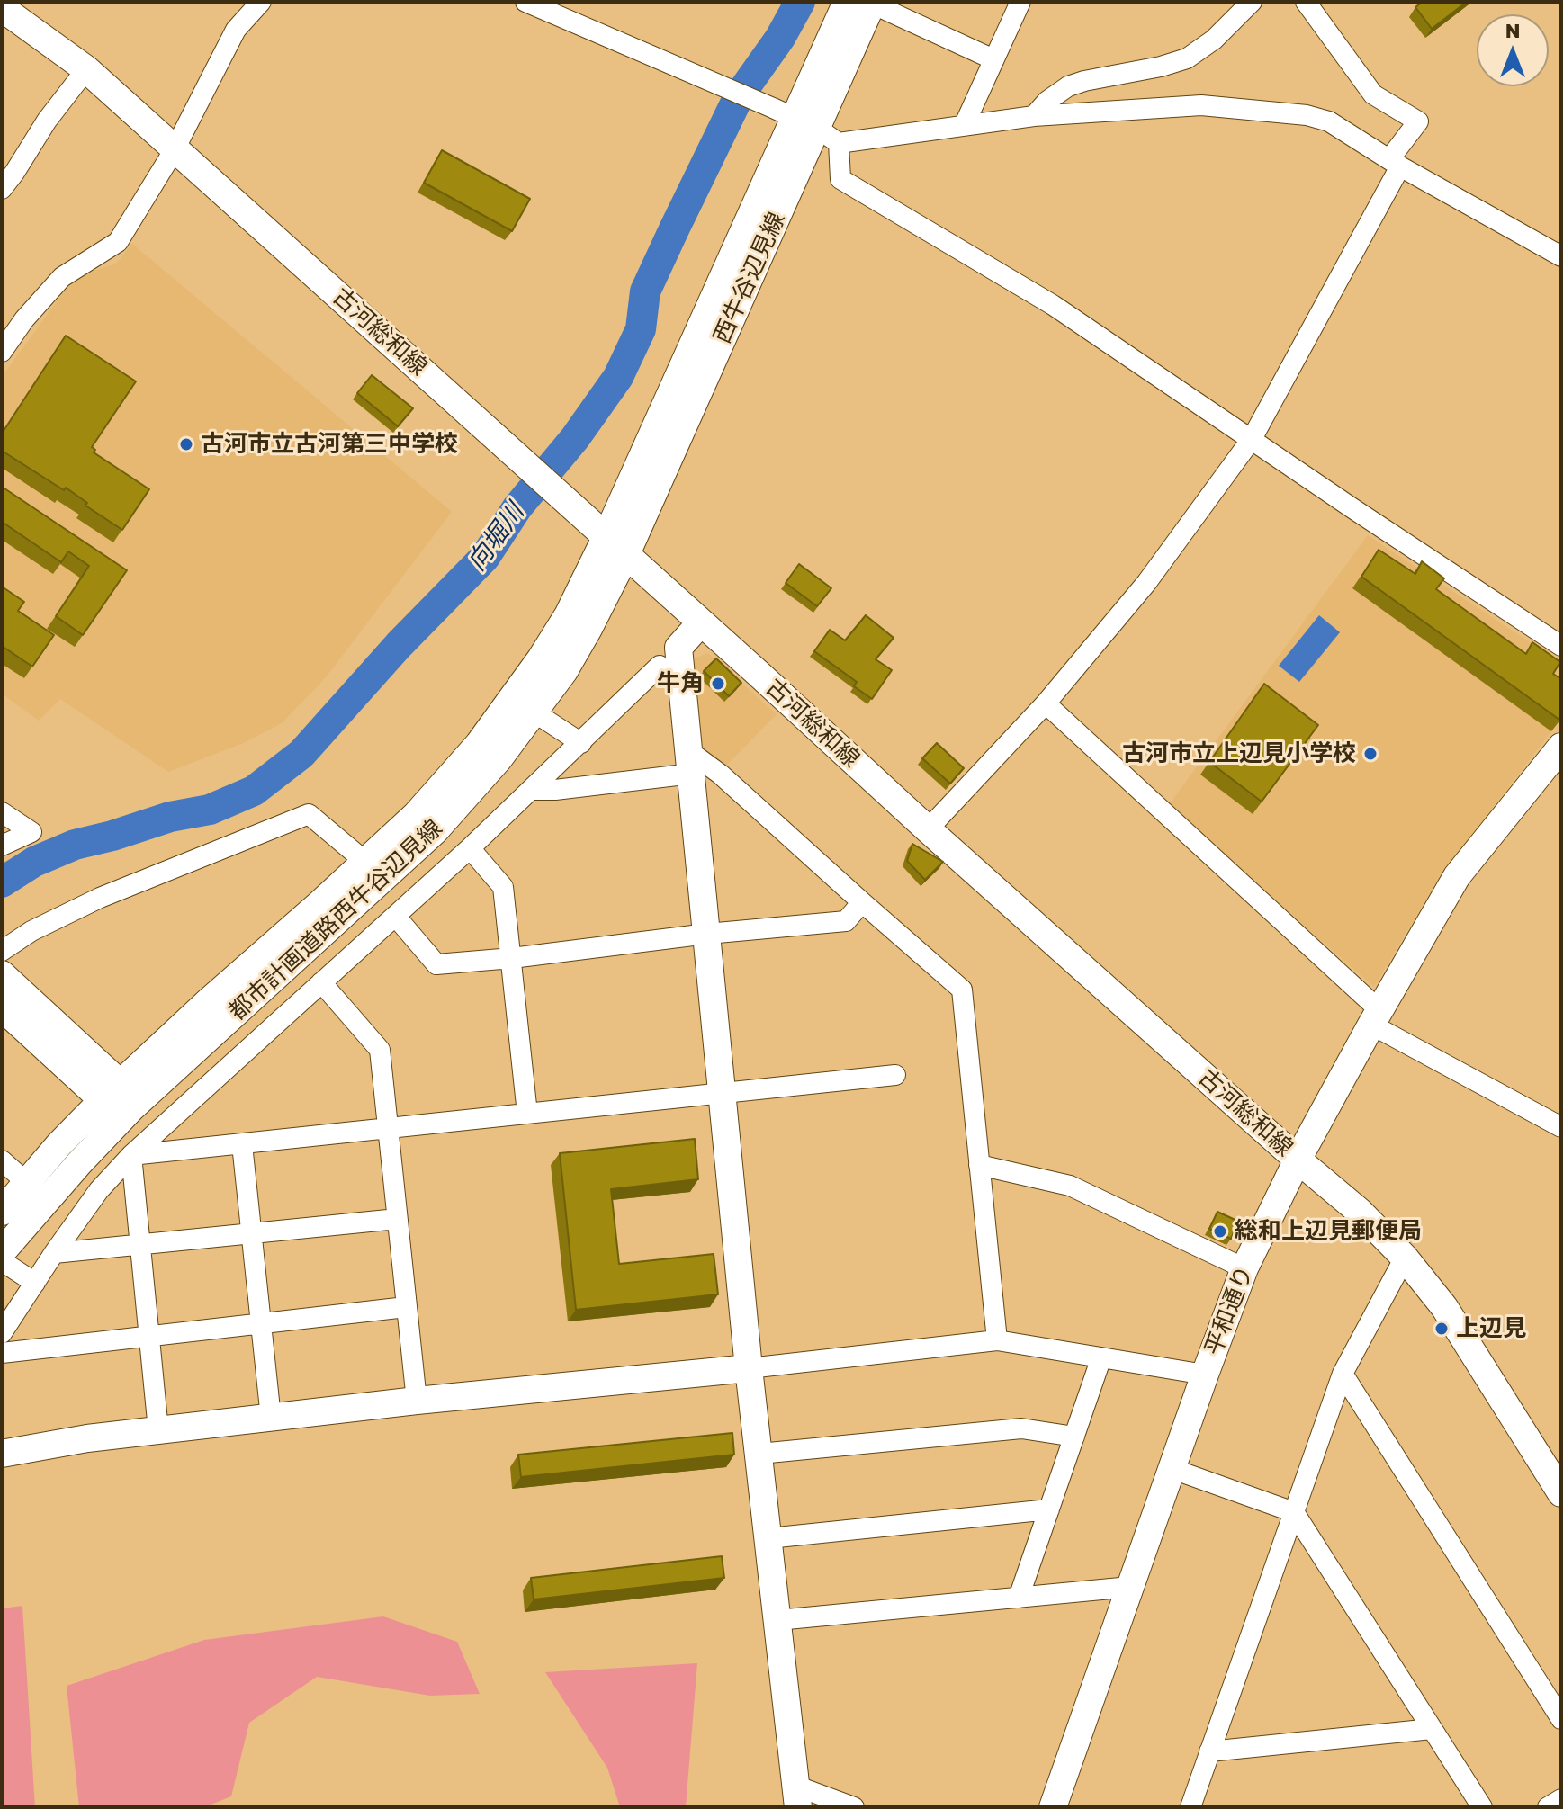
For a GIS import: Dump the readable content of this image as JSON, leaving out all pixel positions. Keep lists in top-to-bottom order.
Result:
{
  "streets": {
    "street": [
      "西牛谷辺見線",
      "古河総和線",
      "都市計画道路西牛谷辺見線",
      "平和通り"
    ]
  },
  "crossings": [
    ["西牛谷辺見線", "古河総和線"],
    ["西牛谷辺見線", "都市計画道路西牛谷辺見線"],
    ["古河総和線", "都市計画道路西牛谷辺見線"],
    ["古河総和線", "平和通り"]
  ],
  "water": ["向堀川"],
  "places": [
    "古河市立古河第三中学校",
    "牛角",
    "古河市立上辺見小学校",
    "総和上辺見郵便局",
    "上辺見"
  ],
  "north": "top"
}
